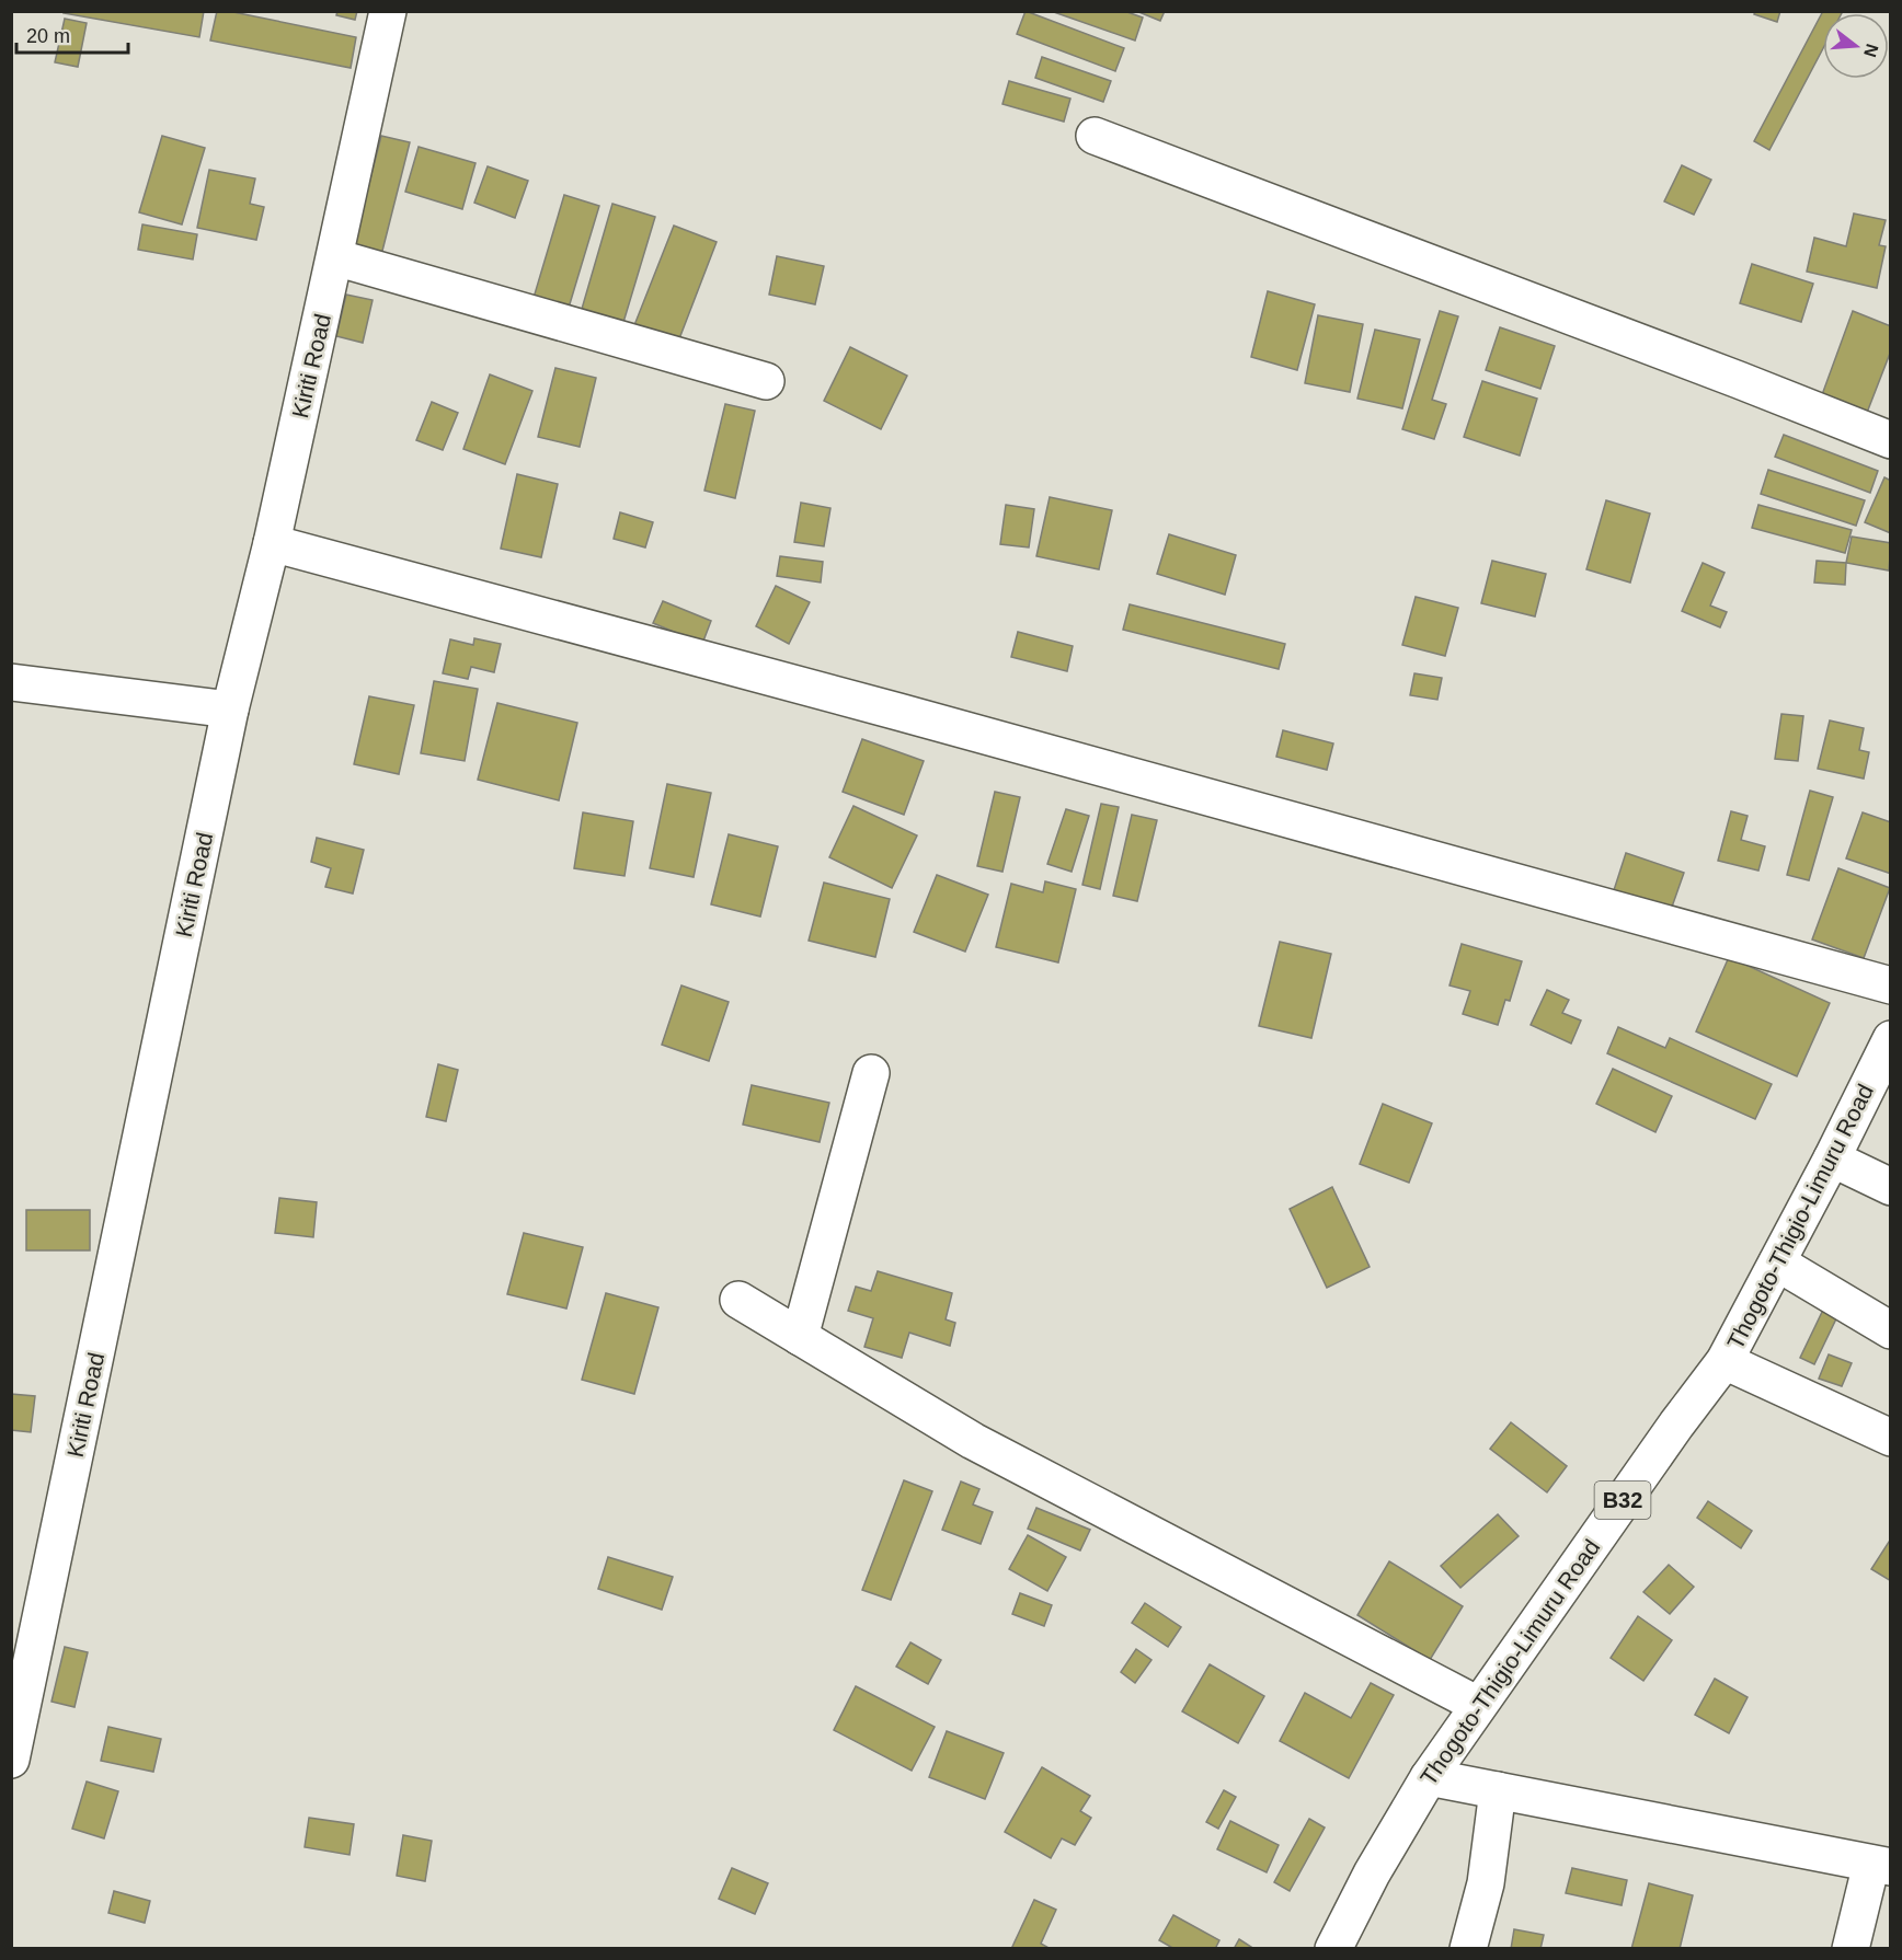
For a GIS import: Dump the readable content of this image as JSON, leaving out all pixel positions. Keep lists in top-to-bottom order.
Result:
{
  "streets": {
    "main road": ["Kiriti Road", "Thogoto-Thigio-Limuru Road", "B32"]
  },
  "scale_bar": "20 m",
  "north": "right"
}
